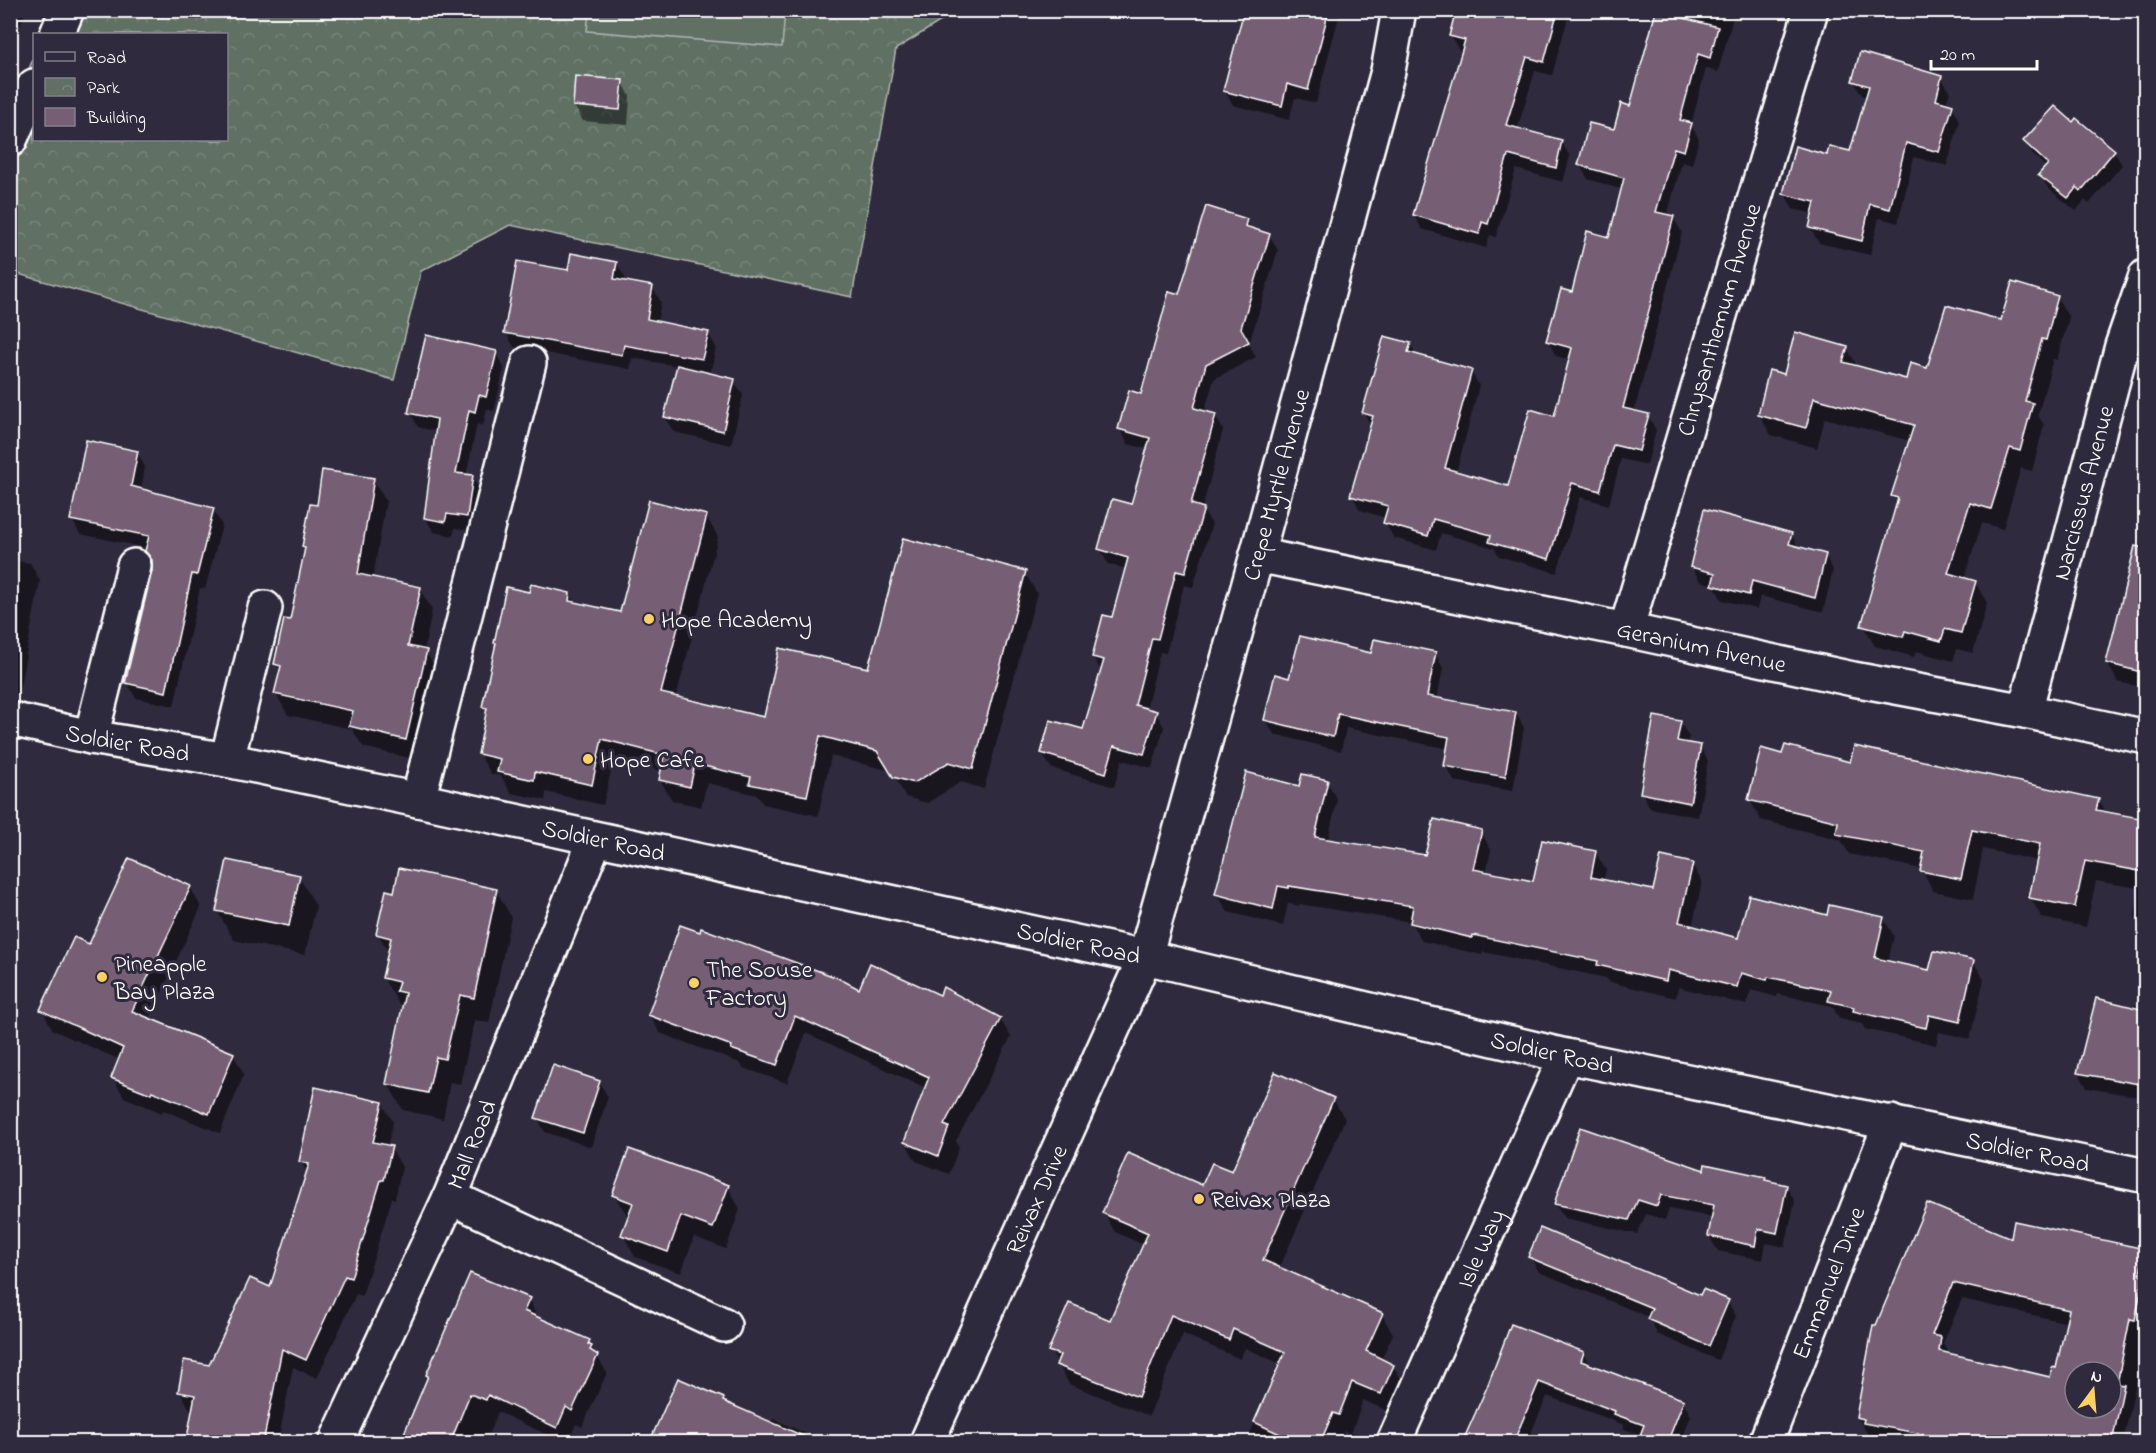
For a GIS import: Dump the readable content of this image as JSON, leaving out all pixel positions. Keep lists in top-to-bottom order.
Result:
{
  "streets": {
    "street": [
      "Chrysanthemum Avenue",
      "Crepe Myrtle Avenue",
      "Narcissus Avenue",
      "Geranium Avenue",
      "Soldier Road",
      "Mall Road",
      "Reivax Drive",
      "Isle Way",
      "Emmanuel Drive"
    ]
  },
  "crossings": [
    ["Chrysanthemum Avenue", "Geranium Avenue"],
    ["Crepe Myrtle Avenue", "Geranium Avenue"],
    ["Crepe Myrtle Avenue", "Soldier Road"],
    ["Crepe Myrtle Avenue", "Reivax Drive"],
    ["Narcissus Avenue", "Geranium Avenue"],
    ["Soldier Road", "Mall Road"],
    ["Soldier Road", "Reivax Drive"],
    ["Soldier Road", "Isle Way"],
    ["Soldier Road", "Emmanuel Drive"]
  ],
  "places": [
    "Hope Academy",
    "Hope Cafe",
    "Pineapple Bay Plaza",
    "The Souse Factory",
    "Reivax Plaza"
  ],
  "legend": ["Road", "Park", "Building"],
  "scale_bar": "20 m",
  "north": "top"
}
